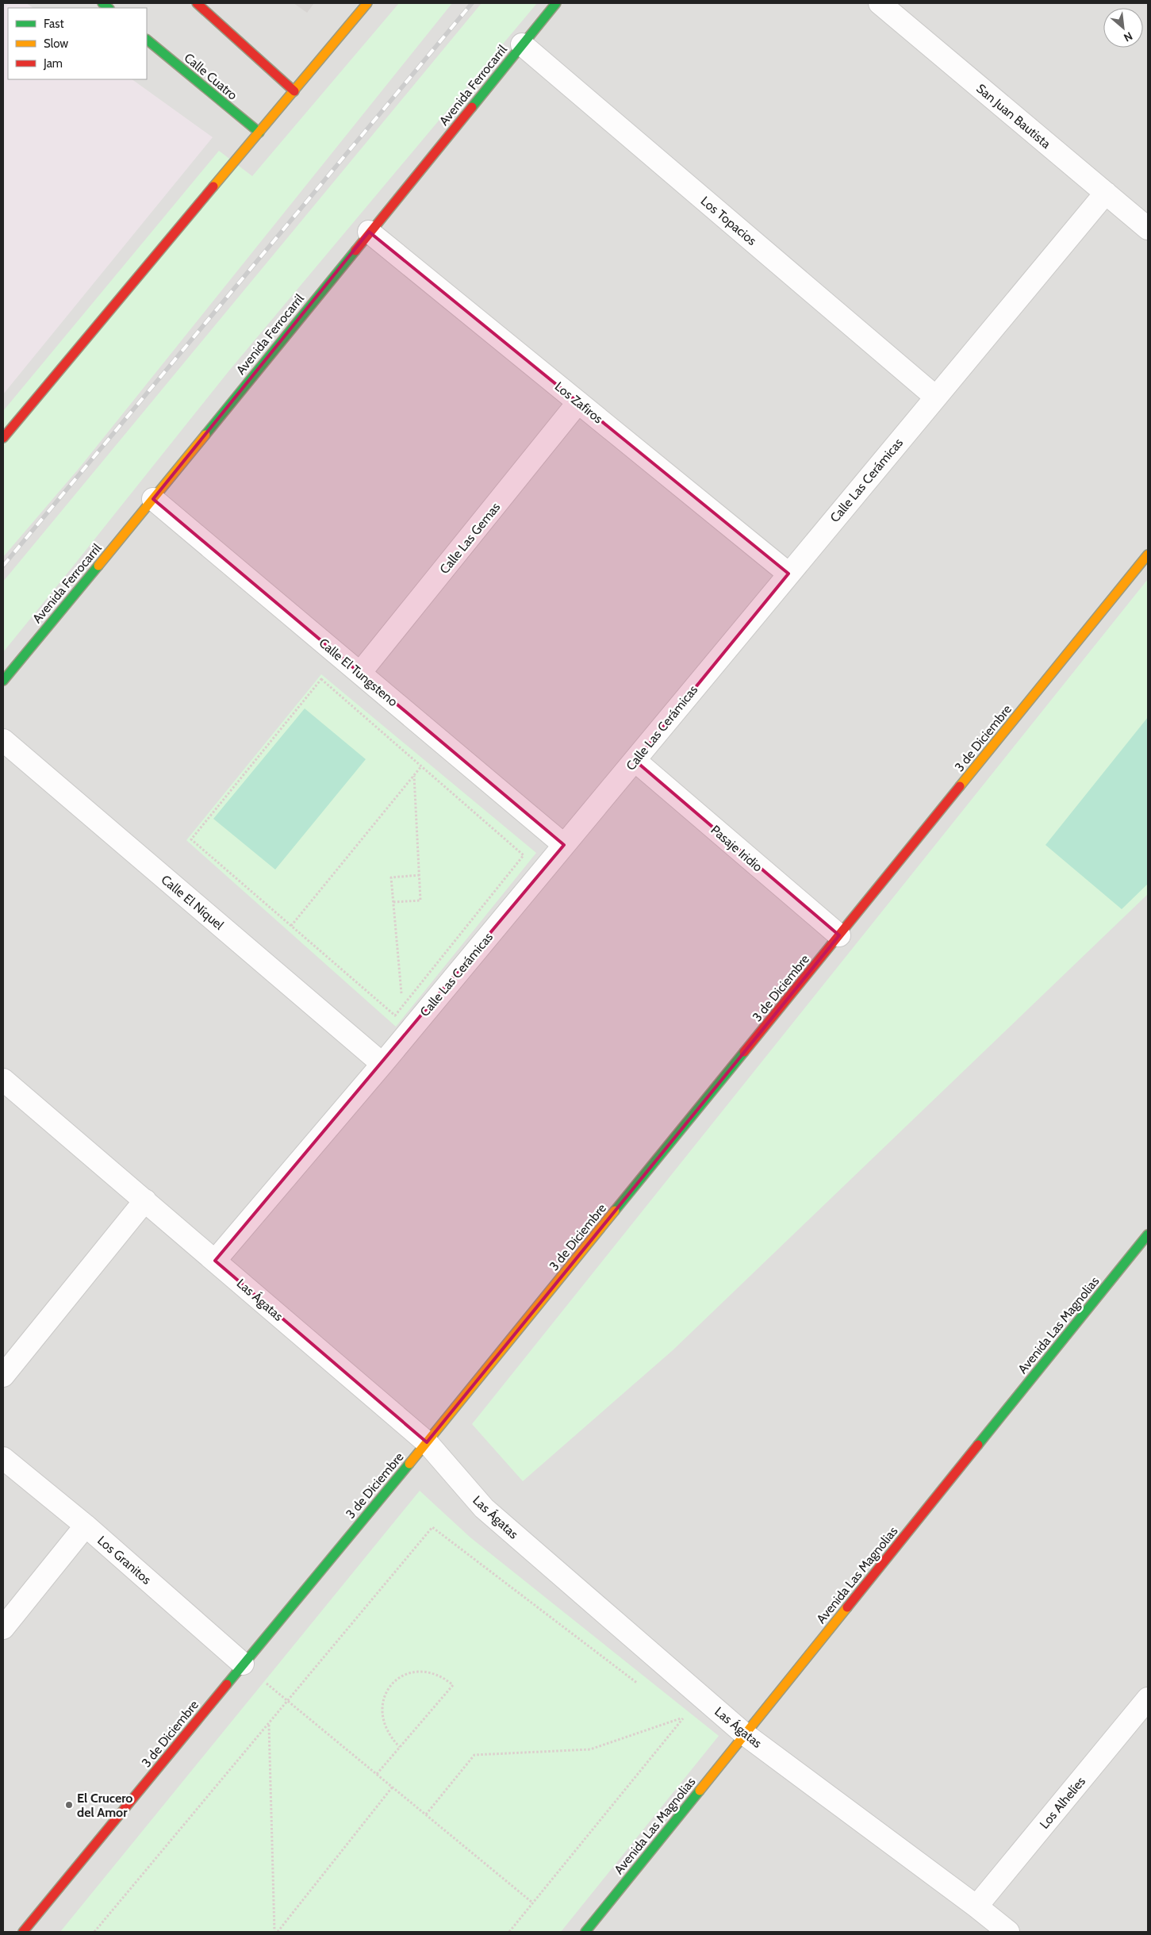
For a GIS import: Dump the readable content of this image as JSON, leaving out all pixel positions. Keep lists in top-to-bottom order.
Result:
{
  "streets": {
    "street": [
      "Calle Cuatro",
      "Avenida Ferrocarril",
      "San Juan Bautista",
      "Los Topacios",
      "Los Zafiros",
      "Calle Las Cerámicas",
      "Calle Las Gemas",
      "Calle El Tungsteno",
      "3 de Diciembre",
      "Pasaje Iridio",
      "Calle El Níquel",
      "Las Ágatas",
      "Avenida Las Magnolias",
      "Los Granitos",
      "Los Alhelíes"
    ]
  },
  "crossings": [
    ["Avenida Ferrocarril", "Los Topacios"],
    ["Avenida Ferrocarril", "Los Zafiros"],
    ["Avenida Ferrocarril", "Calle El Tungsteno"],
    ["San Juan Bautista", "Calle Las Cerámicas"],
    ["Los Topacios", "Calle Las Cerámicas"],
    ["Los Zafiros", "Calle Las Cerámicas"],
    ["Los Zafiros", "Calle Las Gemas"],
    ["Calle Las Cerámicas", "Calle El Tungsteno"],
    ["Calle Las Cerámicas", "Pasaje Iridio"],
    ["Calle Las Cerámicas", "Calle El Níquel"],
    ["Calle Las Cerámicas", "Las Ágatas"],
    ["Calle Las Gemas", "Calle El Tungsteno"],
    ["3 de Diciembre", "Pasaje Iridio"],
    ["3 de Diciembre", "Las Ágatas"],
    ["3 de Diciembre", "Los Granitos"],
    ["Las Ágatas", "Avenida Las Magnolias"],
    ["Las Ágatas", "Los Alhelíes"]
  ],
  "places": ["El Crucero del Amor"],
  "legend": ["Fast", "Slow", "Jam"],
  "north": "bottom right"
}
